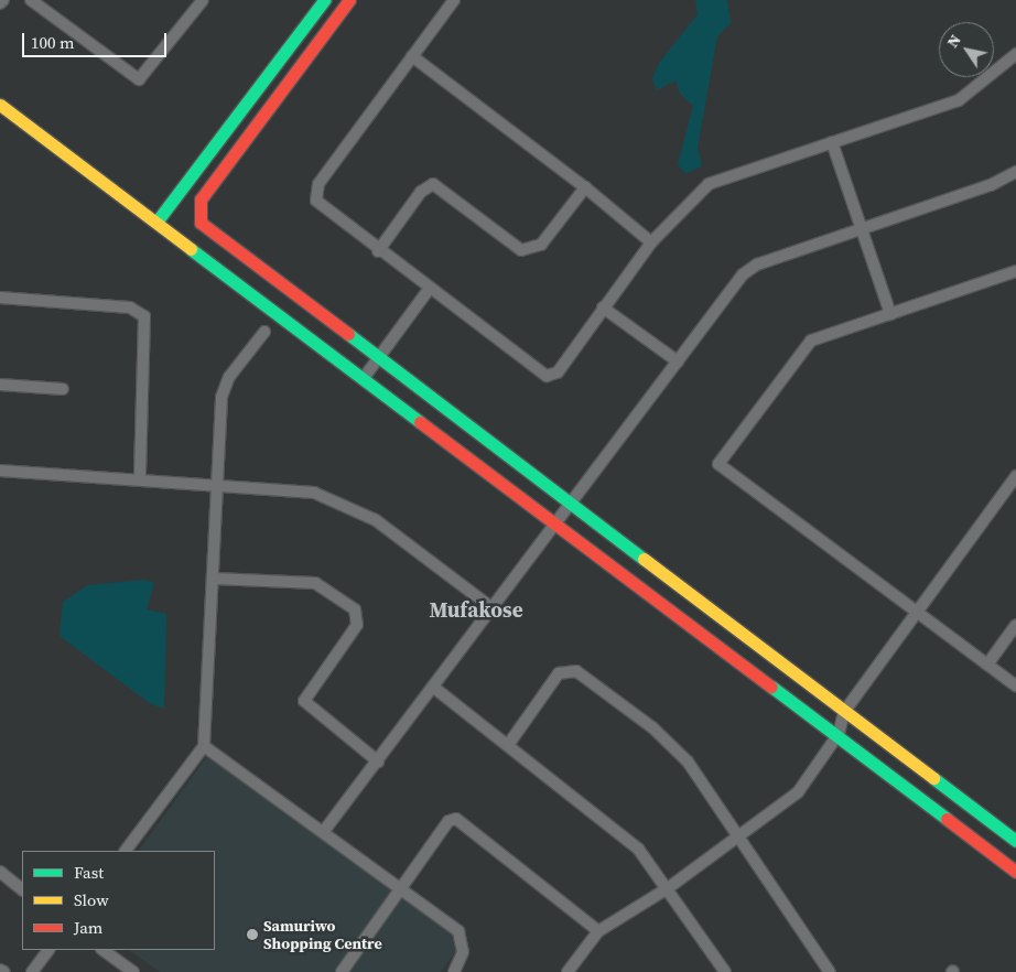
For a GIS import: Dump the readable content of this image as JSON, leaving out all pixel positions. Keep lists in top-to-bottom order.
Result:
{
  "districts": ["Mufakose"],
  "places": ["Samuriwo Shopping Centre"],
  "legend": ["Fast", "Slow", "Jam"],
  "scale_bar": "100 m",
  "north": "top left"
}
